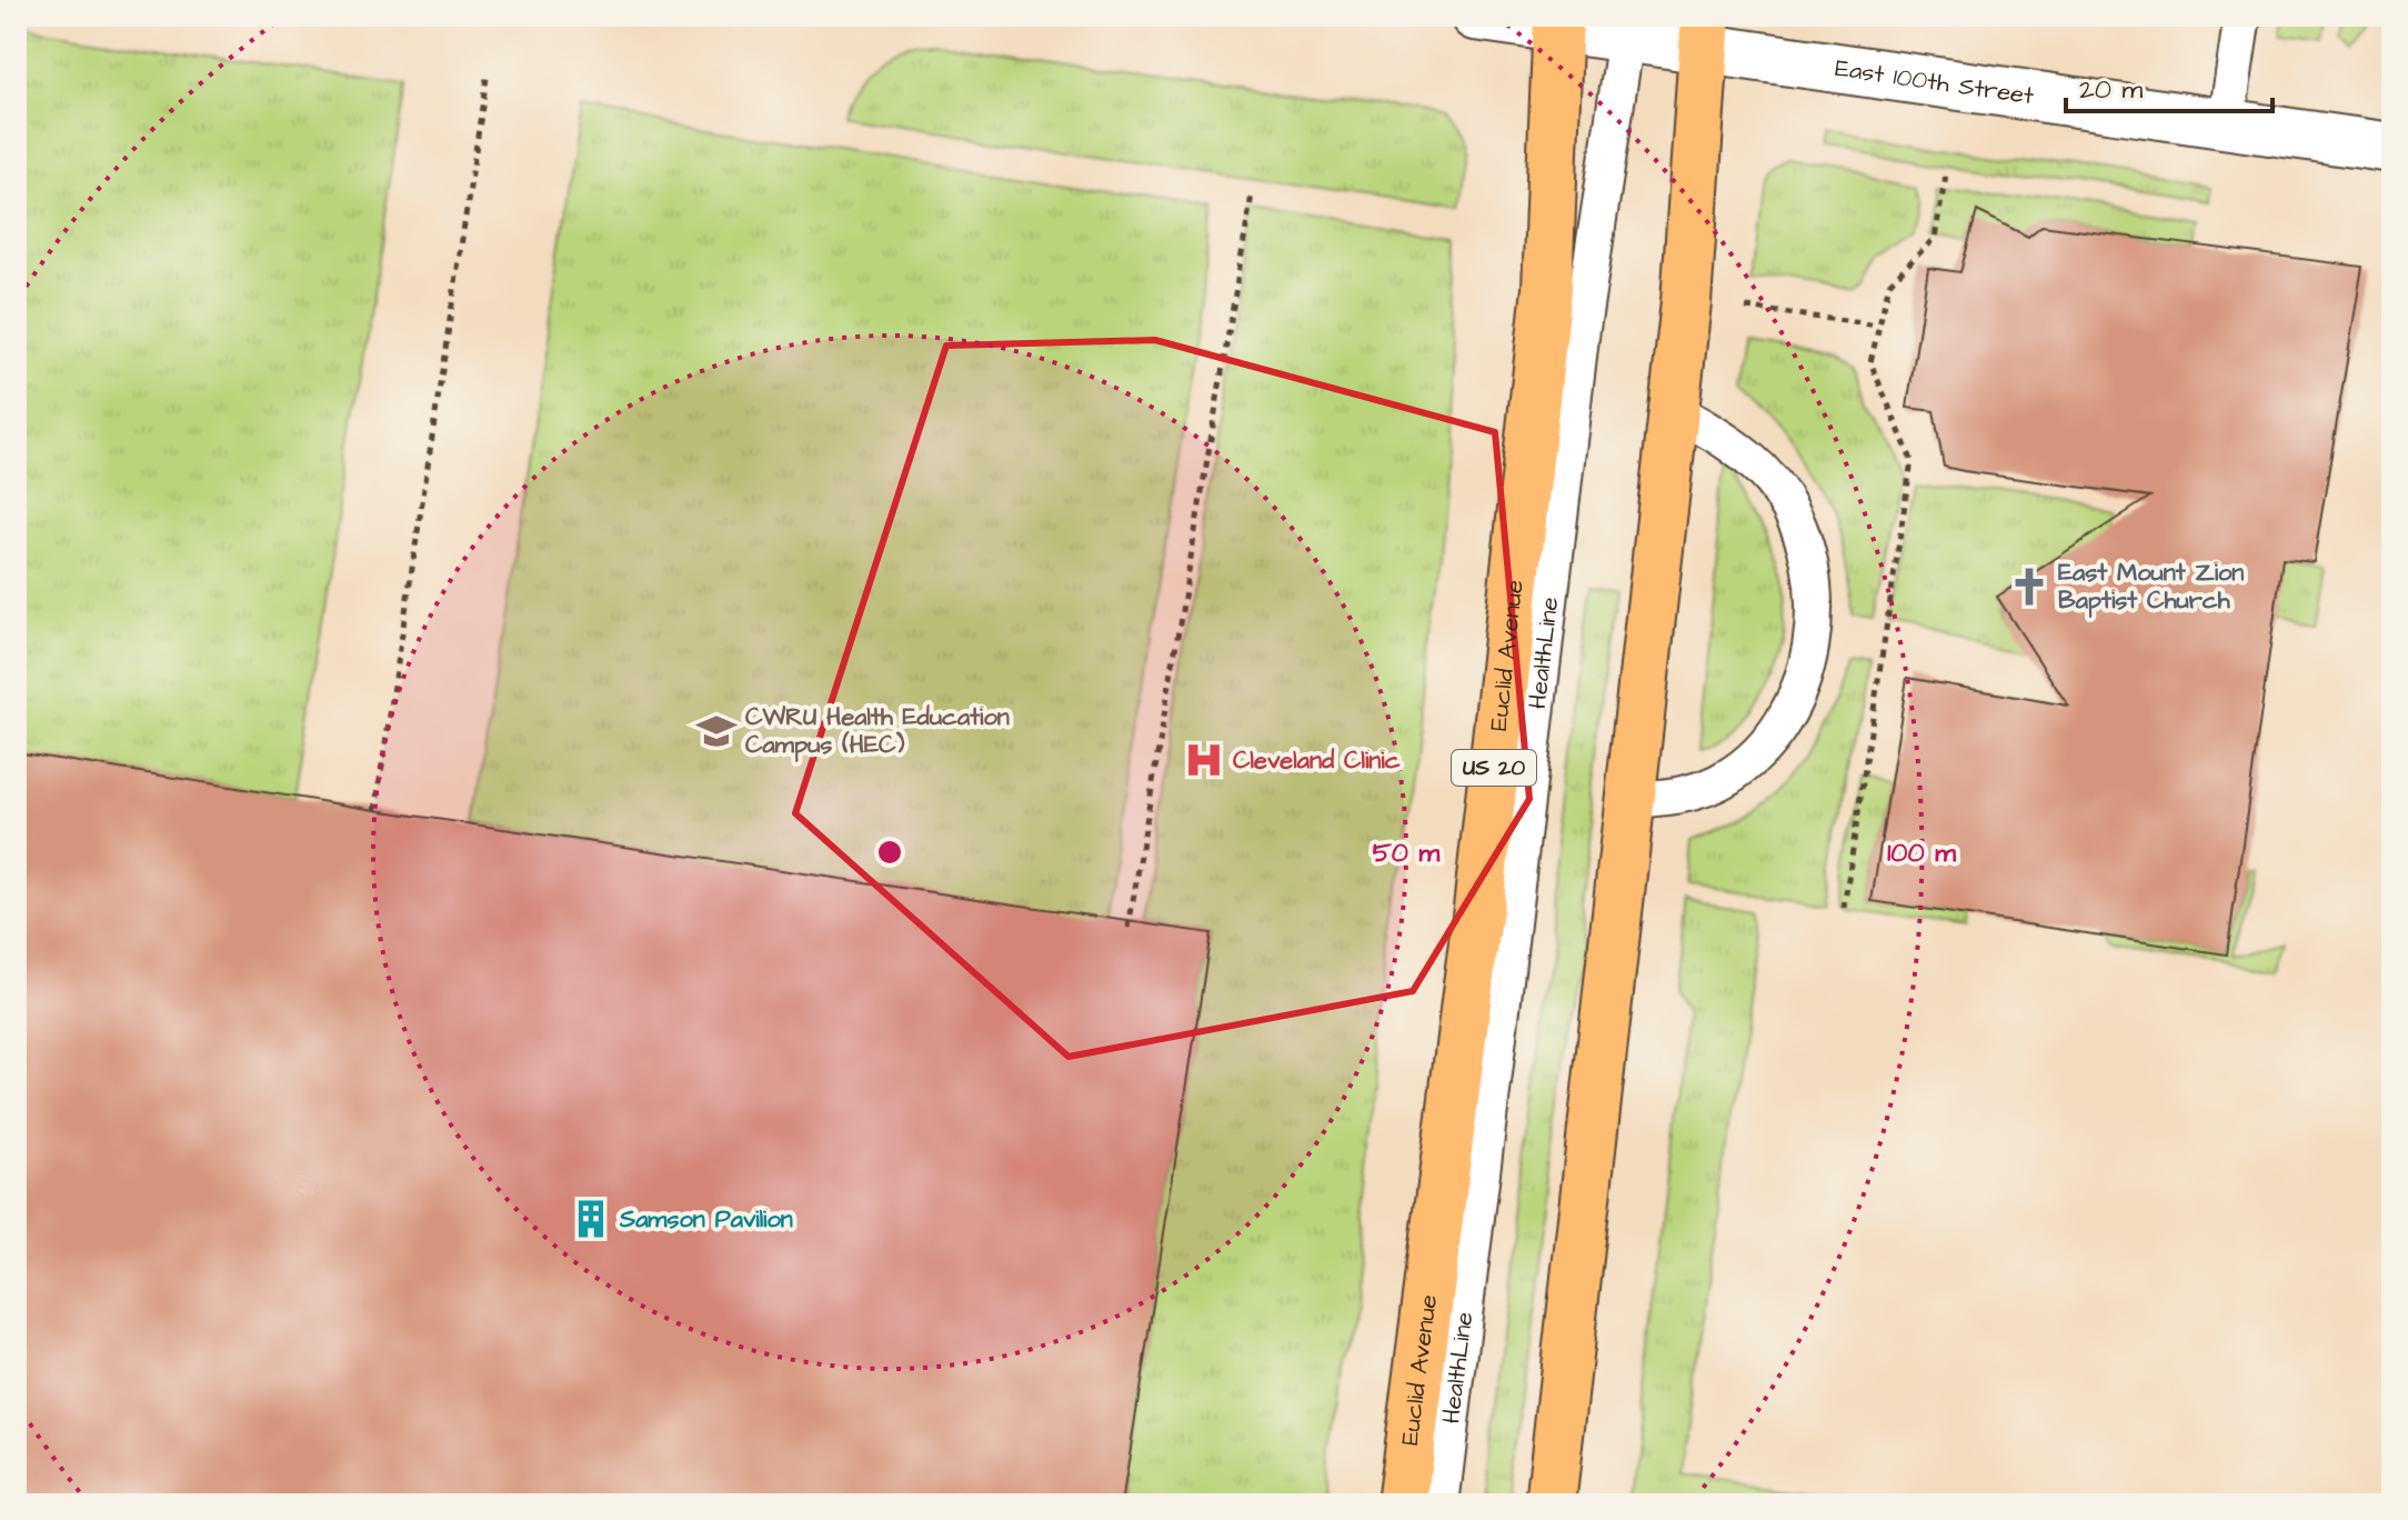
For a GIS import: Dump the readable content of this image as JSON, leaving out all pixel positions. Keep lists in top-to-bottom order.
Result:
{
  "streets": {
    "main road": ["Euclid Avenue", "US 20"],
    "street": ["East 100th Street"],
    "lane": ["HealthLine"]
  },
  "crossings": [
    ["East 100th Street", "HealthLine"],
    ["East 100th Street", "Euclid Avenue"]
  ],
  "places": {
    "church": ["East Mount Zion Baptist Church"],
    "school or university": ["CWRU Health Education Campus (HEC)"],
    "hospital": ["Cleveland Clinic"],
    "building": ["Samson Pavilion"]
  },
  "scale_bar": "20 m",
  "rings": ["50 m", "100 m"]
}
